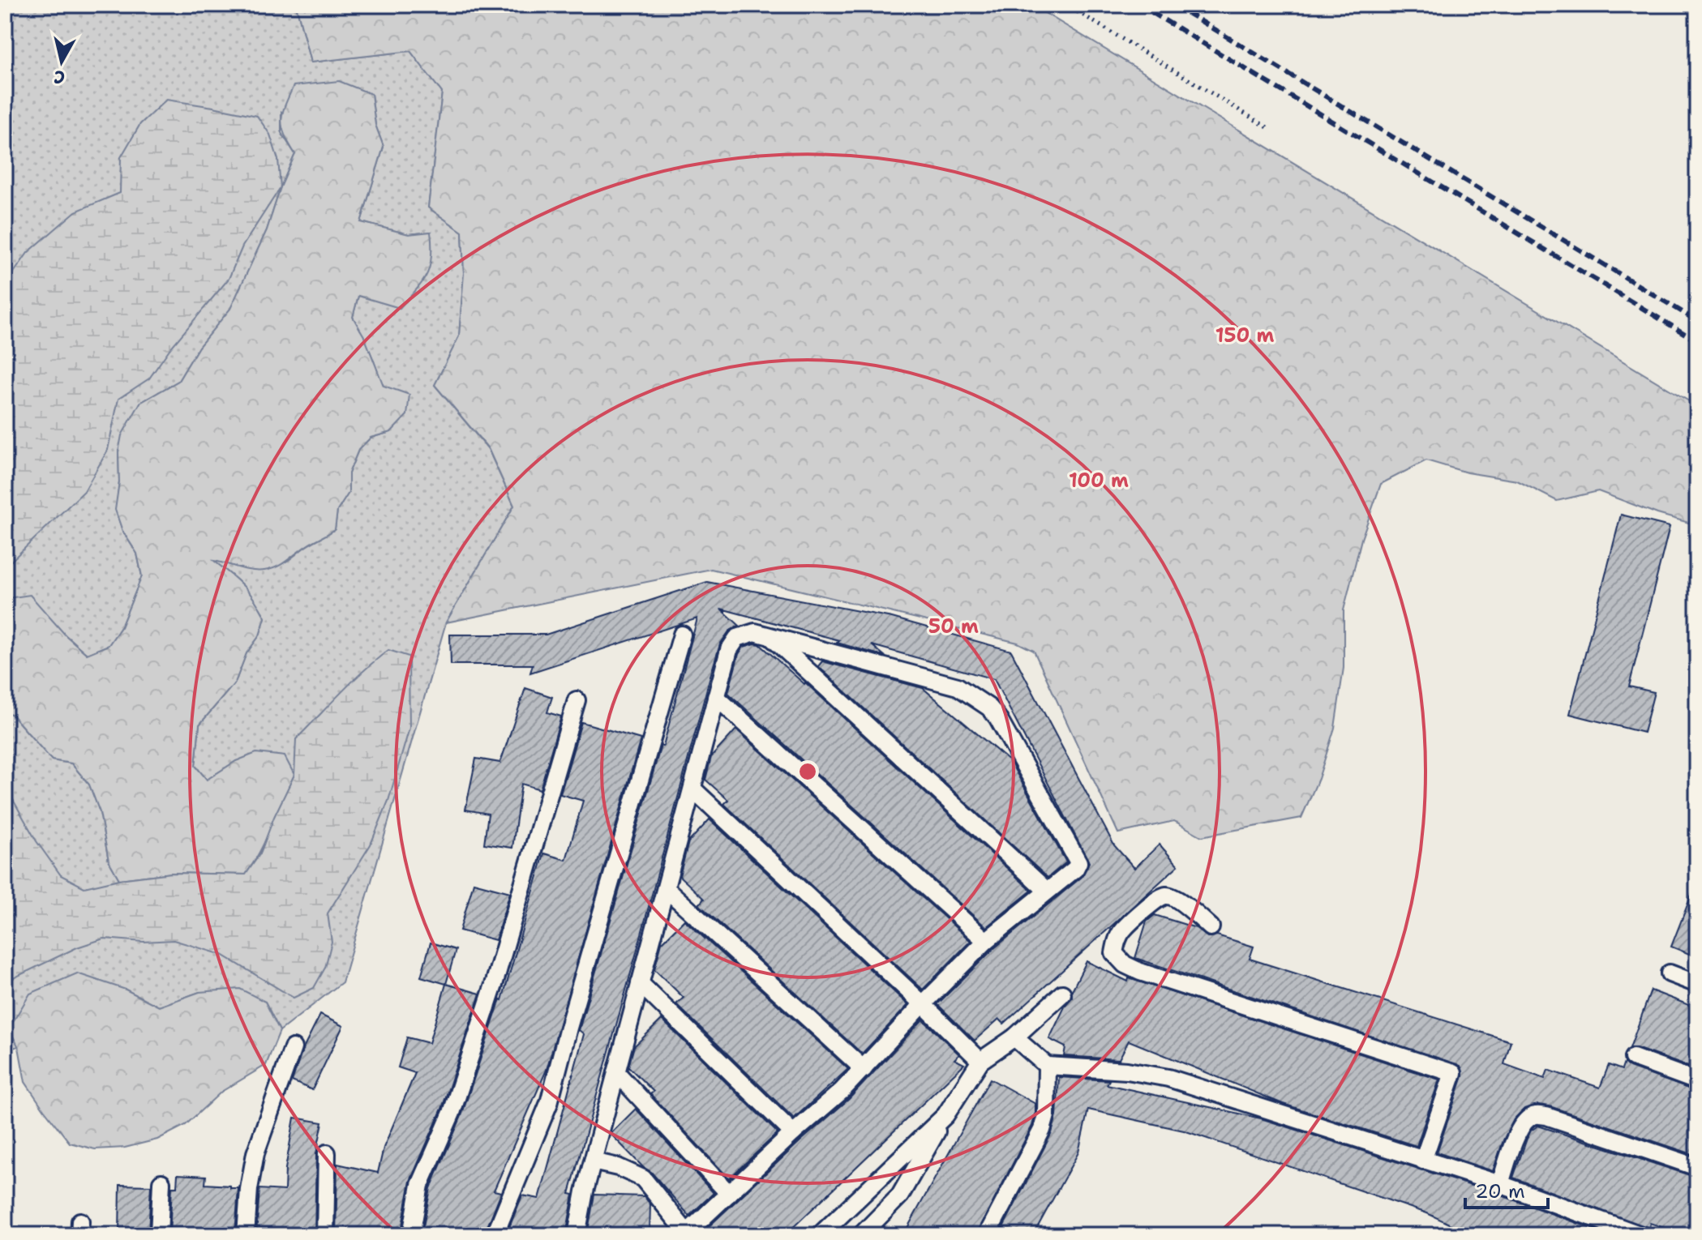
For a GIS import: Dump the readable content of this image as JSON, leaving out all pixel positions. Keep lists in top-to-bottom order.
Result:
{
  "scale_bar": "20 m",
  "north": "bottom",
  "rings": ["150 m", "100 m", "50 m"]
}
